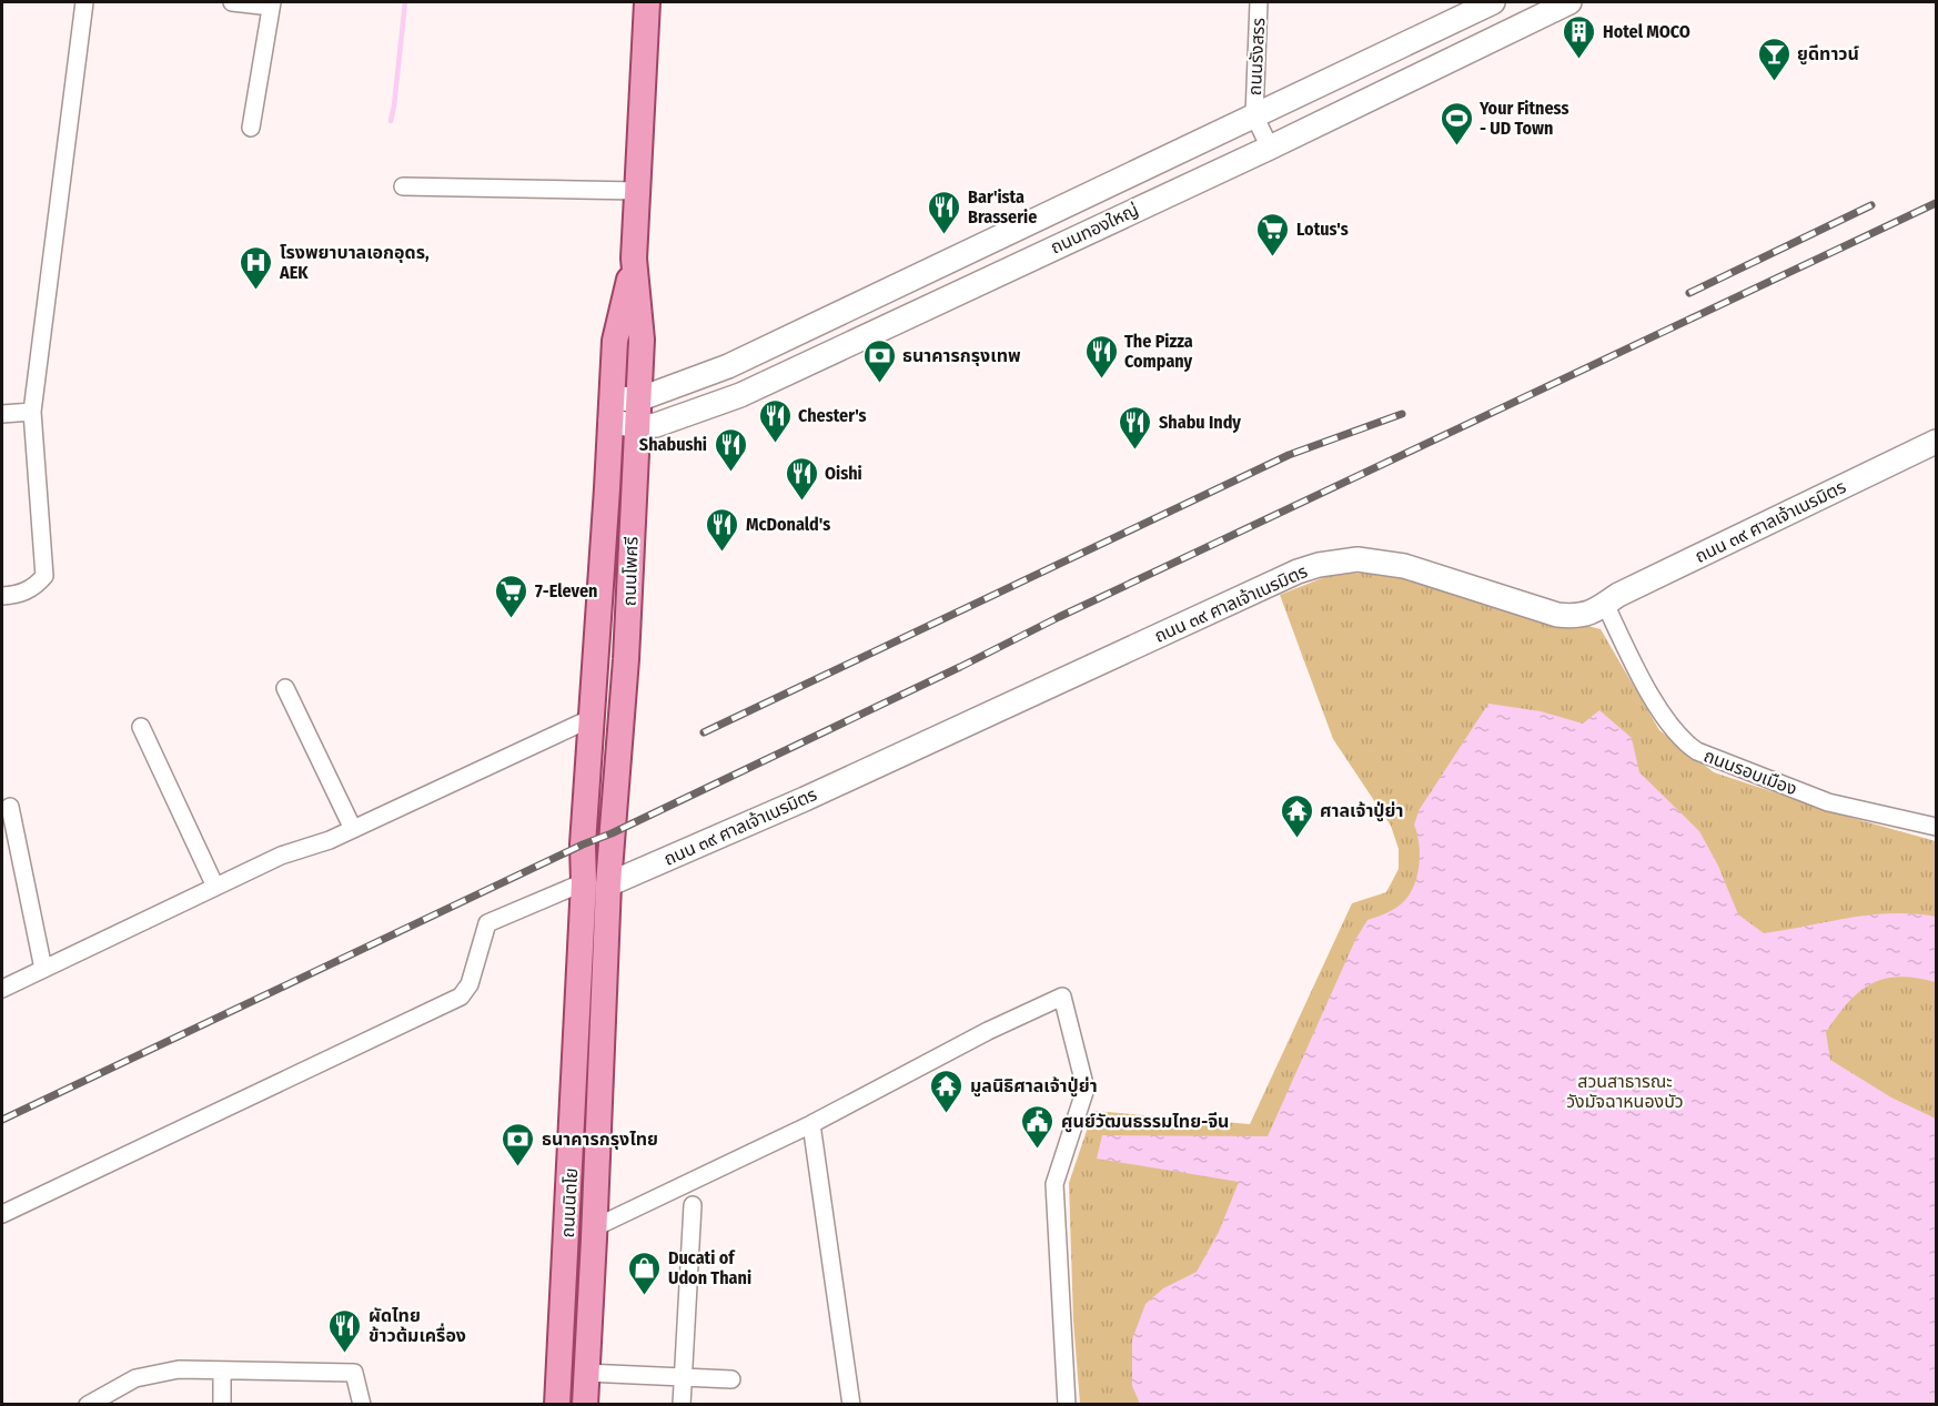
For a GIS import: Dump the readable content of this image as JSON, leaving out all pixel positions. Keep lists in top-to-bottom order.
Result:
{
  "streets": {
    "main road": ["ถนนโพศรี", "ถนนนิตโย"],
    "street": [
      "ถนนรังสรร",
      "ถนนทองใหญ่",
      "ถนน ๓๙ ศาลเจ้าเนรมิตร",
      "ถนนรอบเมือง"
    ]
  },
  "crossings": [
    ["ถนนรังสรร", "ถนนทองใหญ่"],
    ["ถนนทองใหญ่", "ถนนโพศรี"],
    ["ถนน ๓๙ ศาลเจ้าเนรมิตร", "ถนนโพศรี"],
    ["ถนน ๓๙ ศาลเจ้าเนรมิตร", "ถนนรอบเมือง"],
    ["ถนน ๓๙ ศาลเจ้าเนรมิตร", "ถนนนิตโย"],
    ["ถนนโพศรี", "ถนนนิตโย"]
  ],
  "parks": ["สวนสาธารณะ วังมัจฉาหนองบัว"],
  "places": {
    "building": ["Hotel MOCO"],
    "bar": ["ยูดีทาวน์"],
    "sports": ["Your Fitness - UD Town"],
    "restaurant": [
      "Bar'ista Brasserie",
      "The Pizza Company",
      "Chester's",
      "Shabu Indy",
      "Shabushi",
      "Oishi",
      "McDonald's",
      "ผัดไทย ข้าวต้มเครื่อง"
    ],
    "supermarket": ["Lotus's", "7-Eleven"],
    "hospital": ["โรงพยาบาลเอกอุดร, AEK"],
    "bank": ["ธนาคารกรุงเทพ", "ธนาคารกรุงไทย"],
    "temple": ["ศาลเจ้าปู่ย่า", "มูลนิธิศาลเจ้าปู่ย่า"],
    "public building": ["ศูนย์วัฒนธรรมไทย-จีน"],
    "shop": ["Ducati of Udon Thani"]
  }
}
